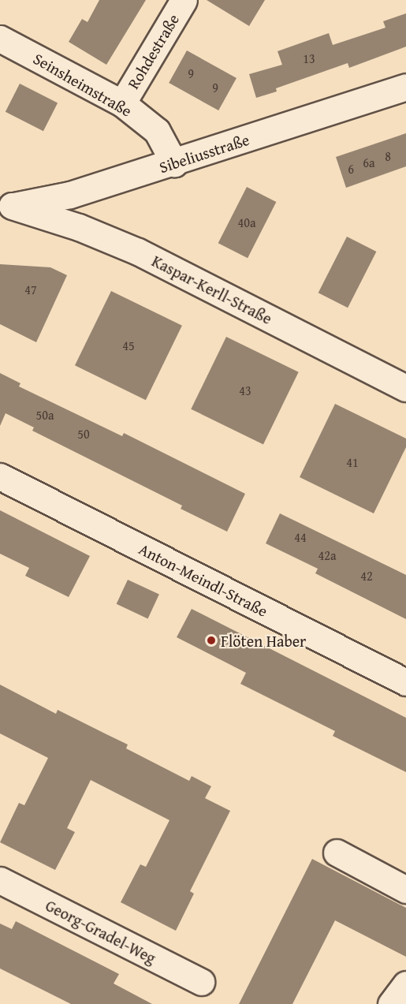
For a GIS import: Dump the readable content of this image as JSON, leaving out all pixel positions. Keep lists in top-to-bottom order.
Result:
{
  "streets": {
    "street": [
      "Rohdestraße",
      "Seinsheimstraße",
      "Sibeliusstraße",
      "Kaspar-Kerll-Straße",
      "Anton-Meindl-Straße",
      "Georg-Gradel-Weg"
    ]
  },
  "crossings": [
    ["Rohdestraße", "Seinsheimstraße"],
    ["Seinsheimstraße", "Sibeliusstraße"],
    ["Sibeliusstraße", "Kaspar-Kerll-Straße"]
  ],
  "places": ["Flöten Haber"],
  "house_numbers": [
    "13",
    "9",
    "9",
    "8",
    "6a",
    "6",
    "40a",
    "47",
    "45",
    "43",
    "50a",
    "50",
    "41",
    "44",
    "42a",
    "42"
  ]
}
